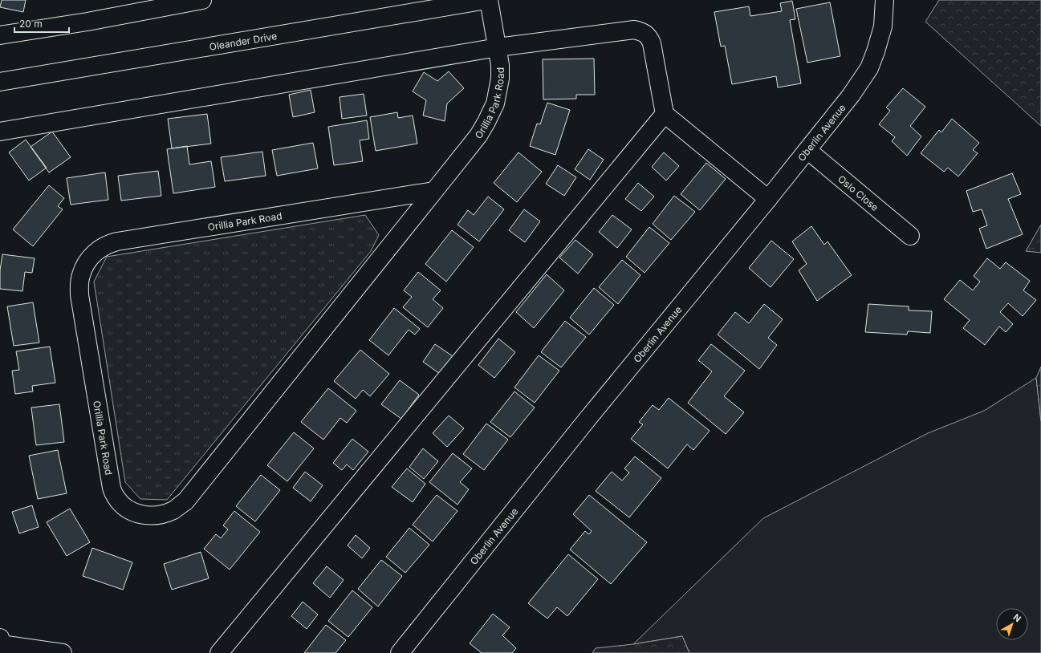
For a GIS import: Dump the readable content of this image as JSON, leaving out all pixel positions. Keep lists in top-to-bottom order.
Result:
{
  "streets": {
    "street": [
      "Oleander Drive",
      "Orillia Park Road",
      "Oberlin Avenue",
      "Oslo Close"
    ]
  },
  "crossings": [
    ["Oberlin Avenue", "Oslo Close"]
  ],
  "scale_bar": "20 m",
  "north": "top right"
}
